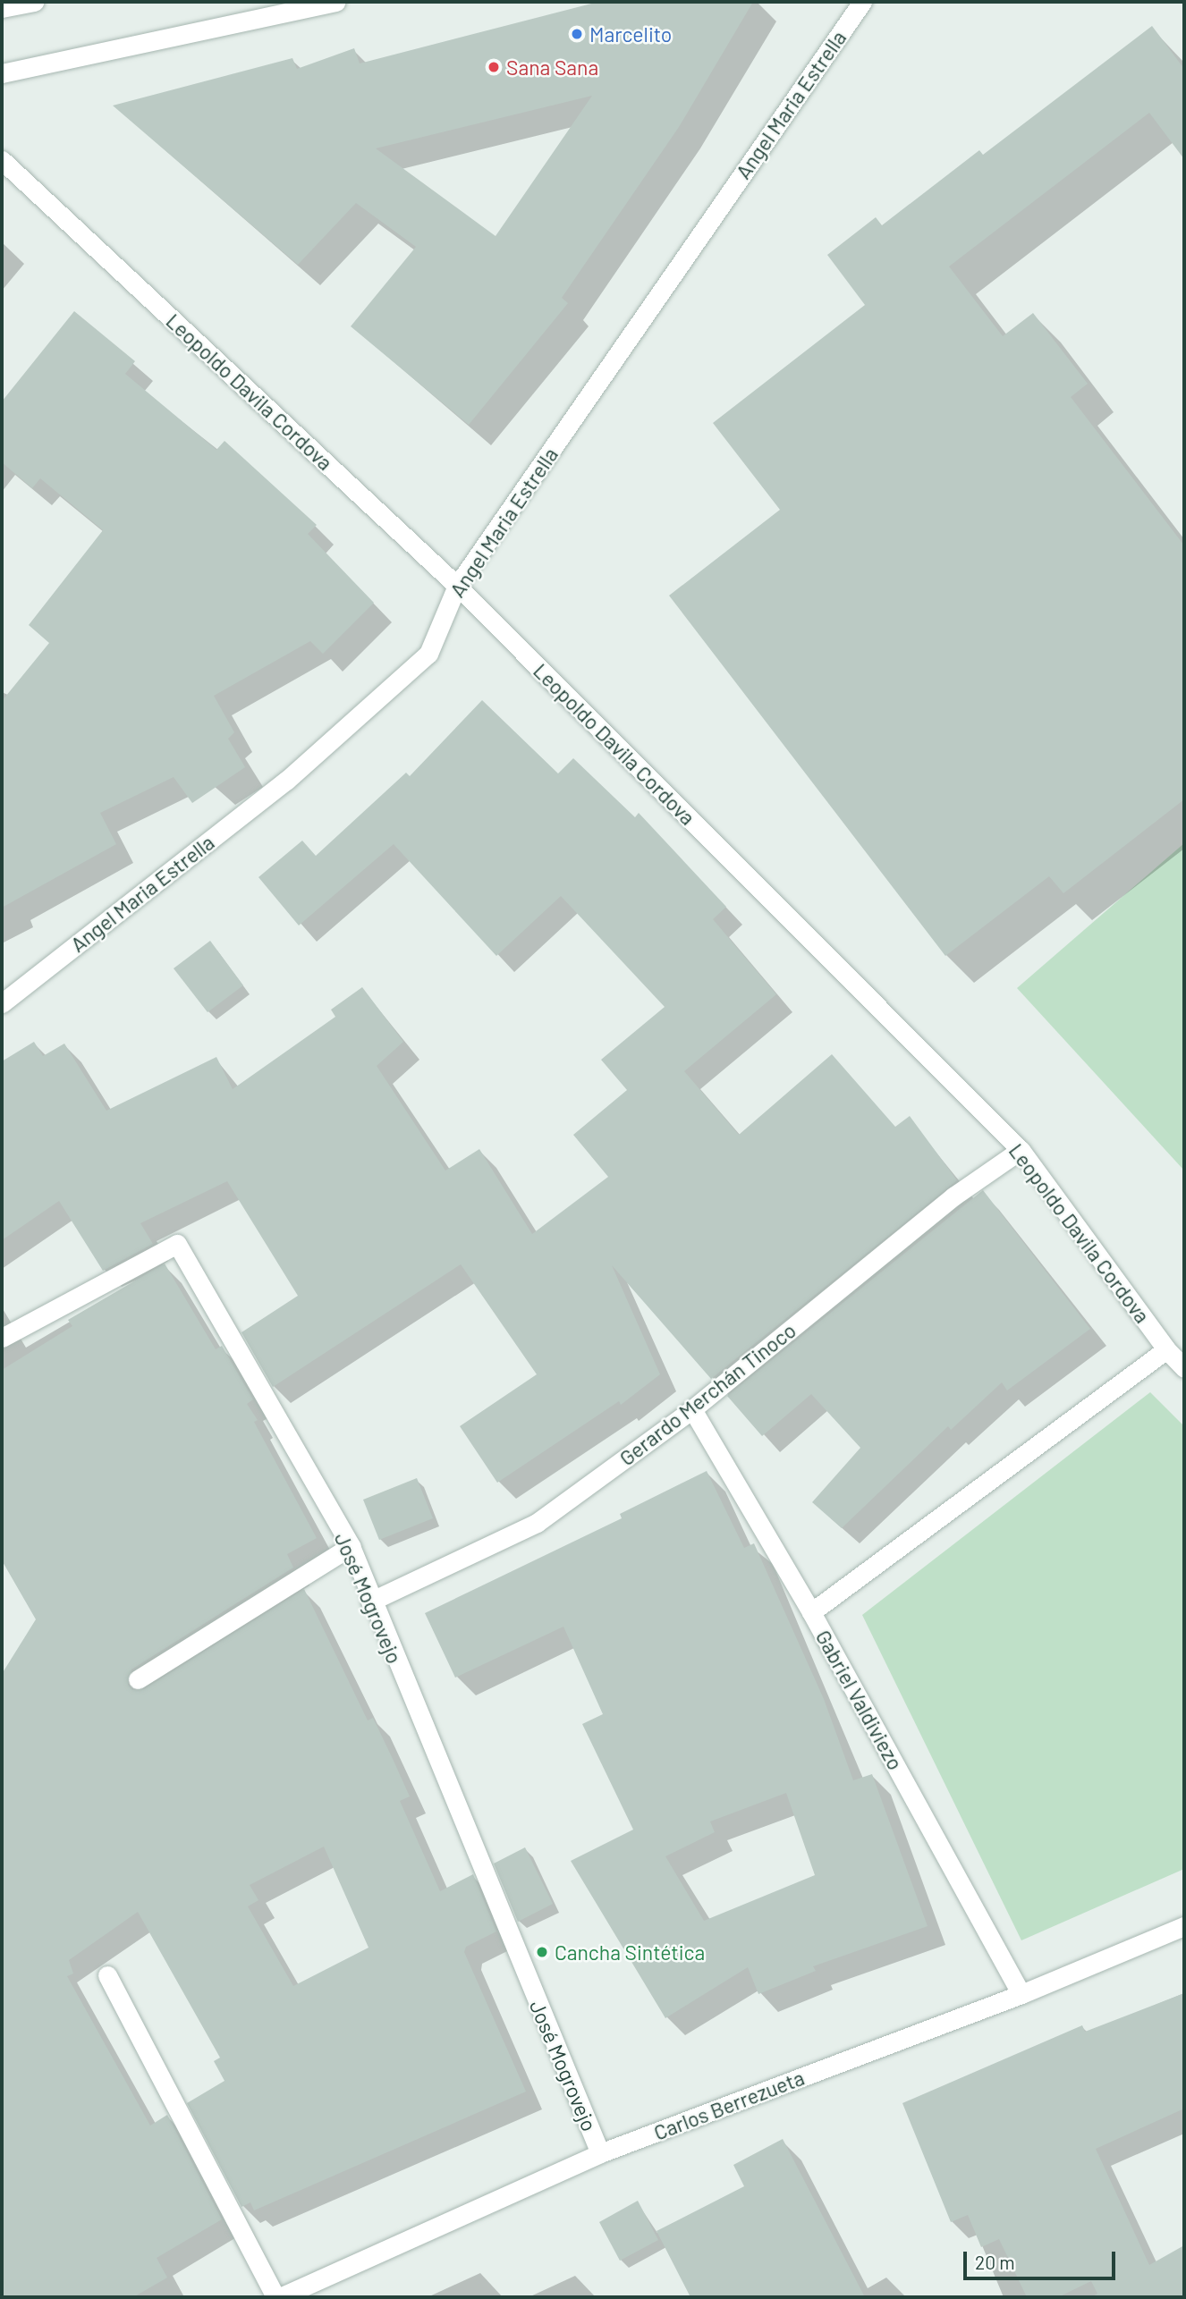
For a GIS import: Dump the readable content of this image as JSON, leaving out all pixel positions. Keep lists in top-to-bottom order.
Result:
{
  "streets": {
    "street": [
      "Angel Maria Estrella",
      "Leopoldo Davila Cordova",
      "Gerardo Merchán Tinoco",
      "José Mogrovejo",
      "Gabriel Valdiviezo",
      "Carlos Berrezueta"
    ]
  },
  "crossings": [
    ["Angel Maria Estrella", "Leopoldo Davila Cordova"],
    ["Leopoldo Davila Cordova", "Gerardo Merchán Tinoco"],
    ["Gerardo Merchán Tinoco", "José Mogrovejo"],
    ["Gerardo Merchán Tinoco", "Gabriel Valdiviezo"],
    ["José Mogrovejo", "Carlos Berrezueta"],
    ["Gabriel Valdiviezo", "Carlos Berrezueta"]
  ],
  "places": ["Marcelito", "Sana Sana", "Cancha Sintética"],
  "scale_bar": "20 m"
}
